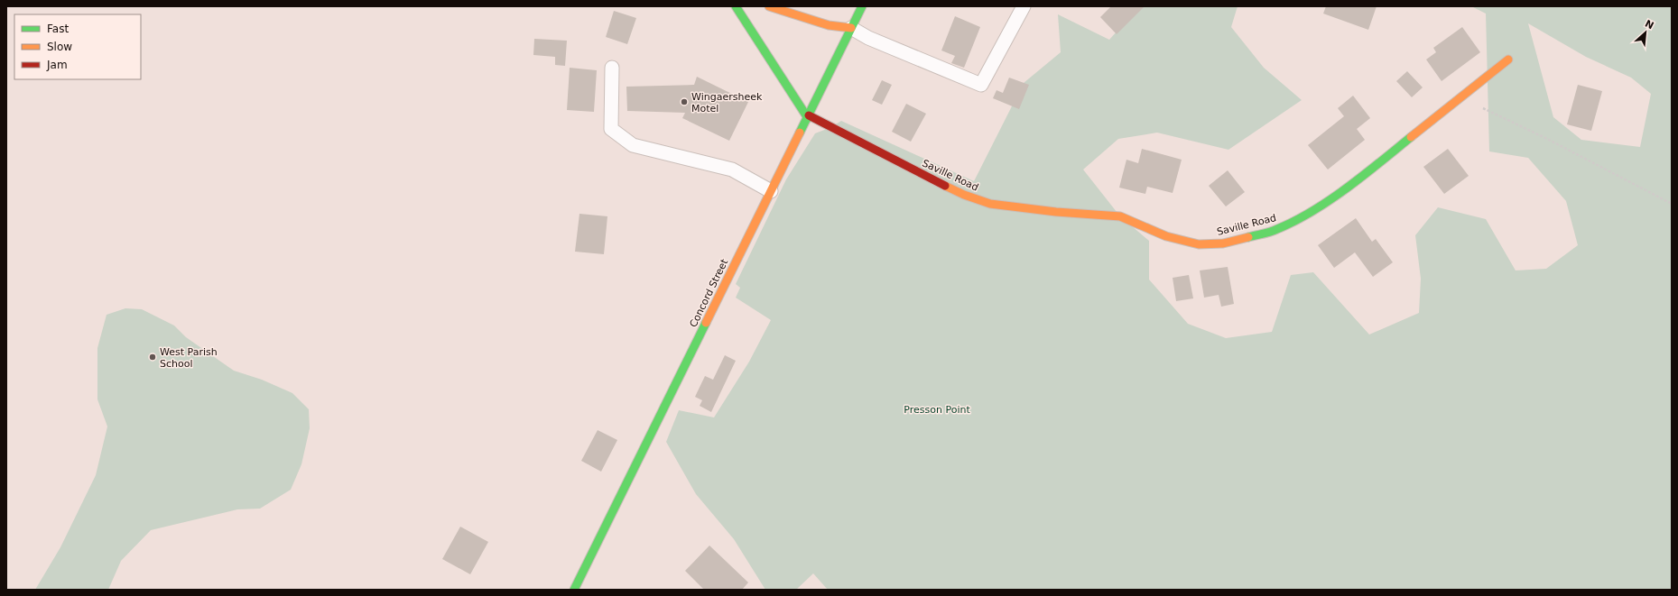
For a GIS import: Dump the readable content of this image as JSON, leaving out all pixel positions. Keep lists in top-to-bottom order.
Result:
{
  "streets": {
    "main road": ["Saville Road", "Concord Street"]
  },
  "crossings": [
    ["Saville Road", "Concord Street"]
  ],
  "parks": ["Presson Point"],
  "places": ["Wingaersheek Motel", "West Parish School"],
  "legend": ["Fast", "Slow", "Jam"],
  "north": "top right"
}
